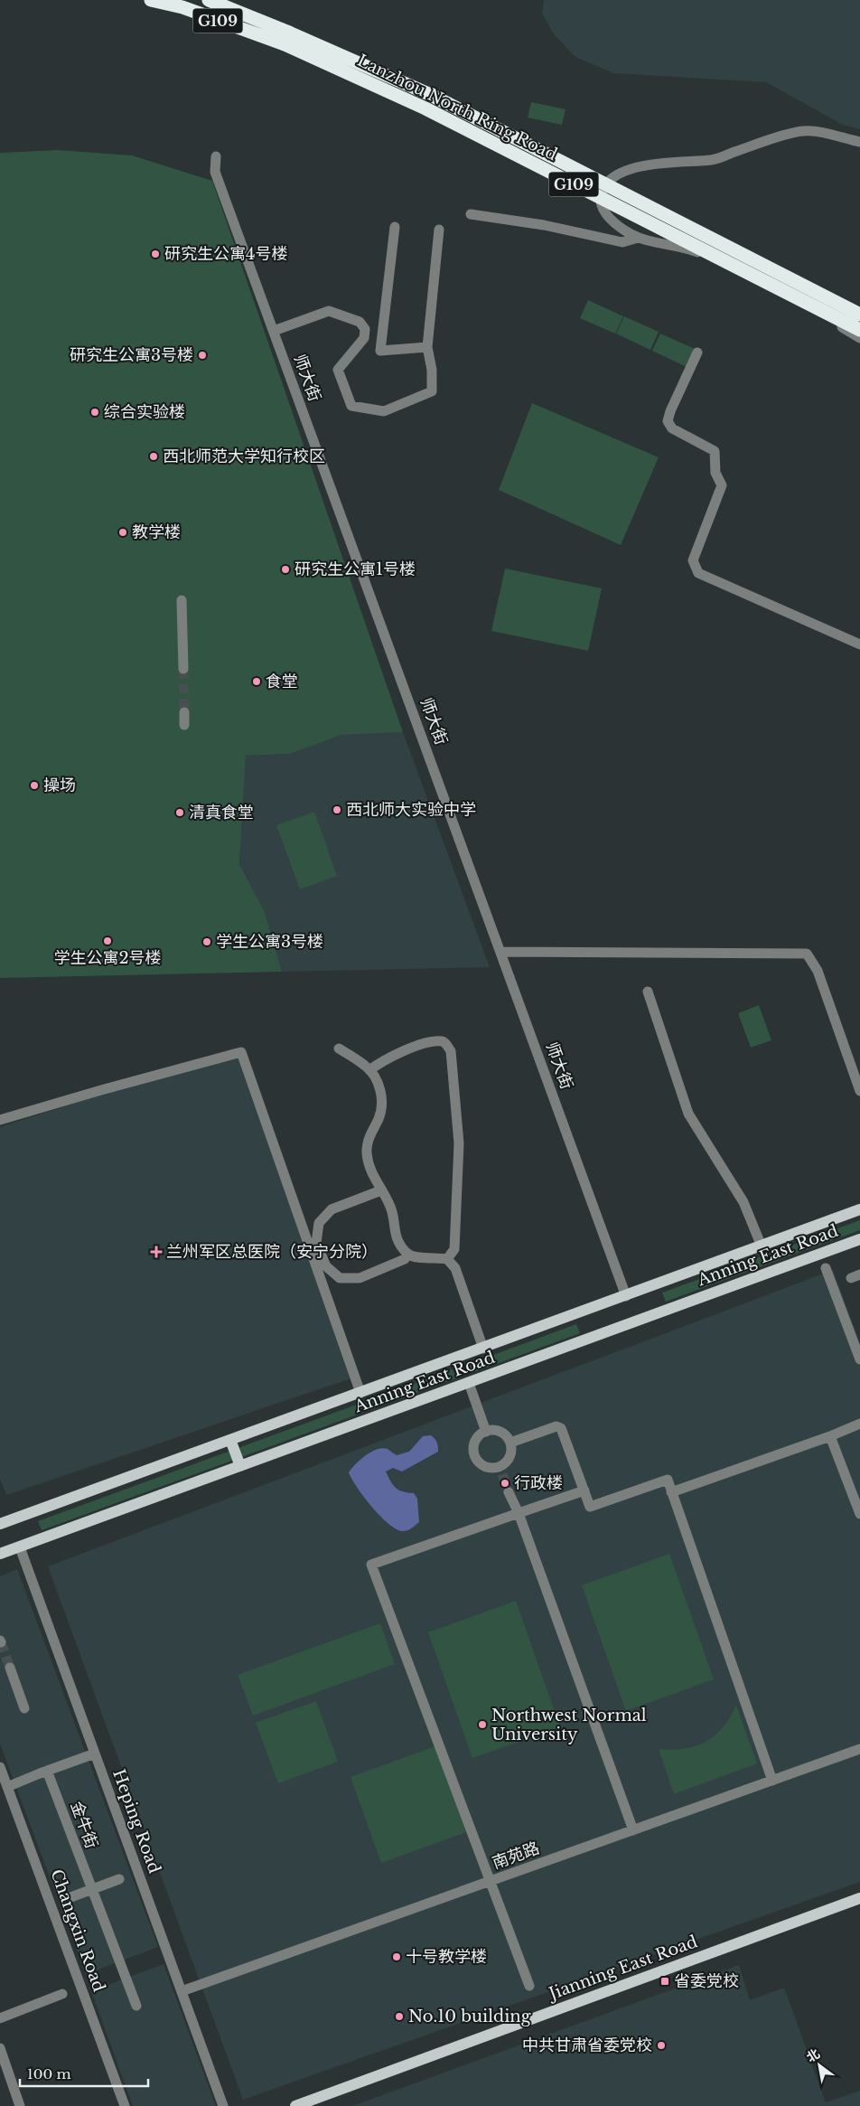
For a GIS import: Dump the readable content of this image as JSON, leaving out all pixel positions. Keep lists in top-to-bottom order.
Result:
{
  "streets": {
    "highway": ["G109", "Lanzhou North Ring Road"],
    "main road": ["Anning East Road", "Jianning East Road"],
    "street": [
      "师大街",
      "Heping Road",
      "金牛街",
      "南苑路",
      "Changxin Road"
    ]
  },
  "crossings": [
    ["师大街", "Anning East Road"],
    ["Anning East Road", "Heping Road"],
    ["Heping Road", "南苑路"]
  ],
  "places": {
    "other": [
      "研究生公寓4号楼",
      "研究生公寓3号楼",
      "综合实验楼",
      "西北师范大学知行校区",
      "教学楼",
      "研究生公寓1号楼",
      "食堂",
      "操场",
      "西北师大实验中学",
      "清真食堂",
      "学生公寓2号楼",
      "学生公寓3号楼",
      "行政楼",
      "Northwest Normal University",
      "十号教学楼",
      "No.10 building",
      "中共甘肃省委党校"
    ],
    "health": ["兰州军区总医院（安宁分院）"],
    "transit": ["省委党校"]
  },
  "scale_bar": "100 m",
  "north": "top left"
}
